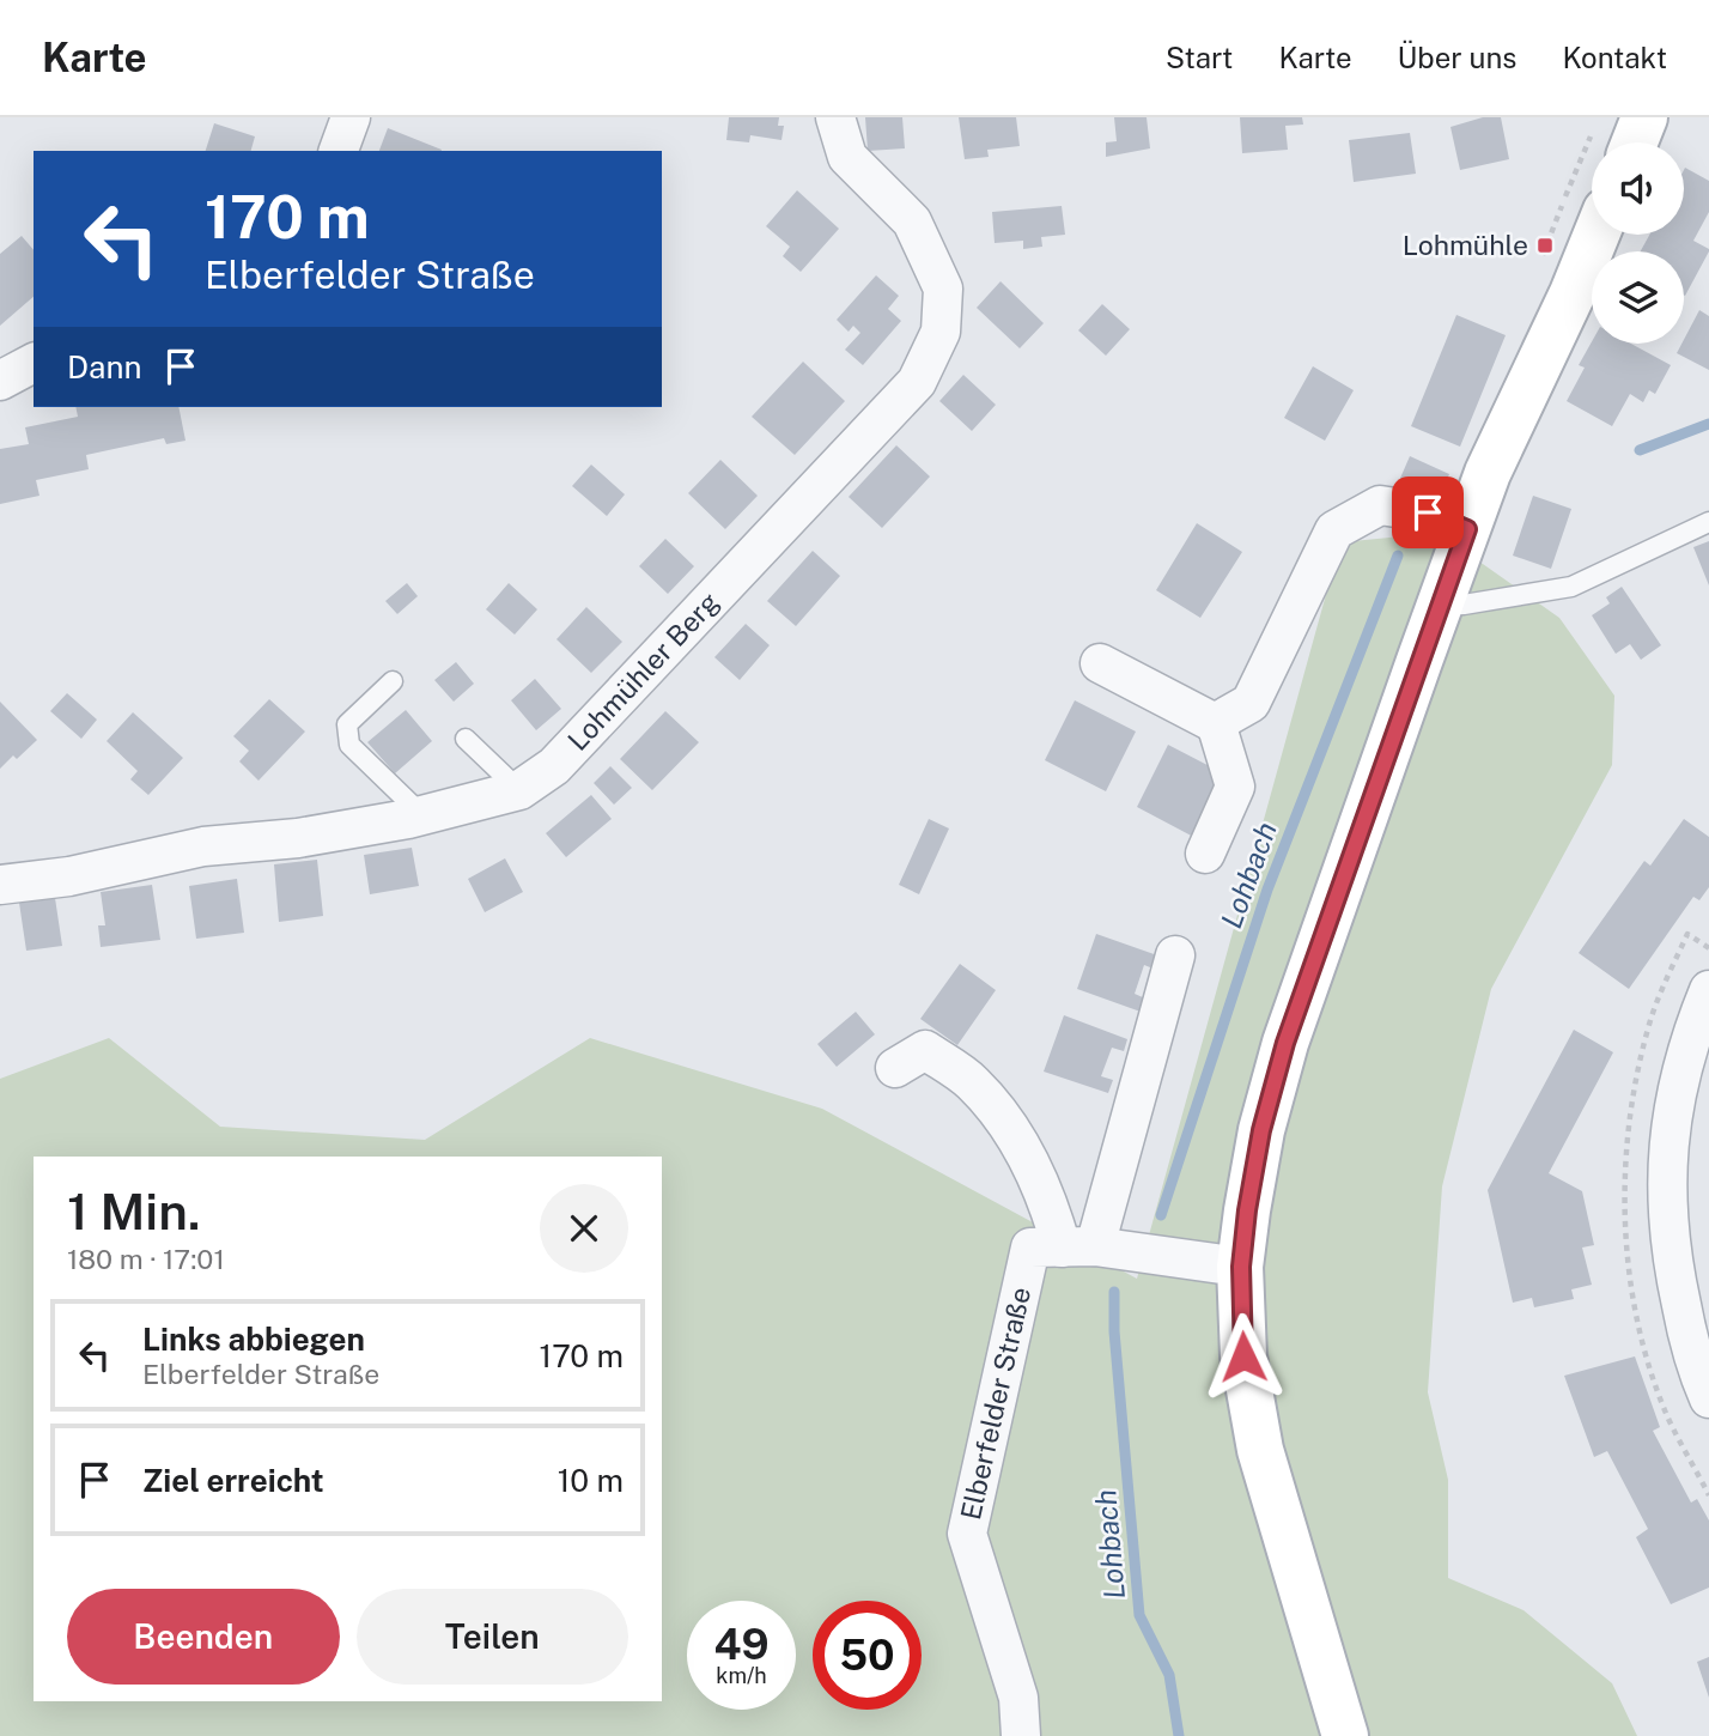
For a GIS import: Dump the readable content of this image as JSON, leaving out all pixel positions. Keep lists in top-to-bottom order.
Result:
{
  "streets": {
    "street": ["Lohmühler Berg", "Elberfelder Straße"]
  },
  "water": ["Lohbach"],
  "places": {
    "transit": ["Lohmühle"]
  },
  "page": {
    "header": "Karte",
    "nav": [
      "Start",
      "Karte",
      "Über uns",
      "Kontakt"
    ],
    "turn": ["170 m", "Elberfelder Straße"],
    "then": "Dann",
    "heading": ["1 Min.", "180 m · 17:01"],
    "list": [
      {
        "name": "Links abbiegen",
        "note": "Elberfelder Straße",
        "value": "170 m"
      },
      {
        "name": "Ziel erreicht",
        "value": "10 m"
      }
    ],
    "buttons": ["Beenden", "Teilen"],
    "speed": "49 km/h",
    "limit": "50"
  }
}
